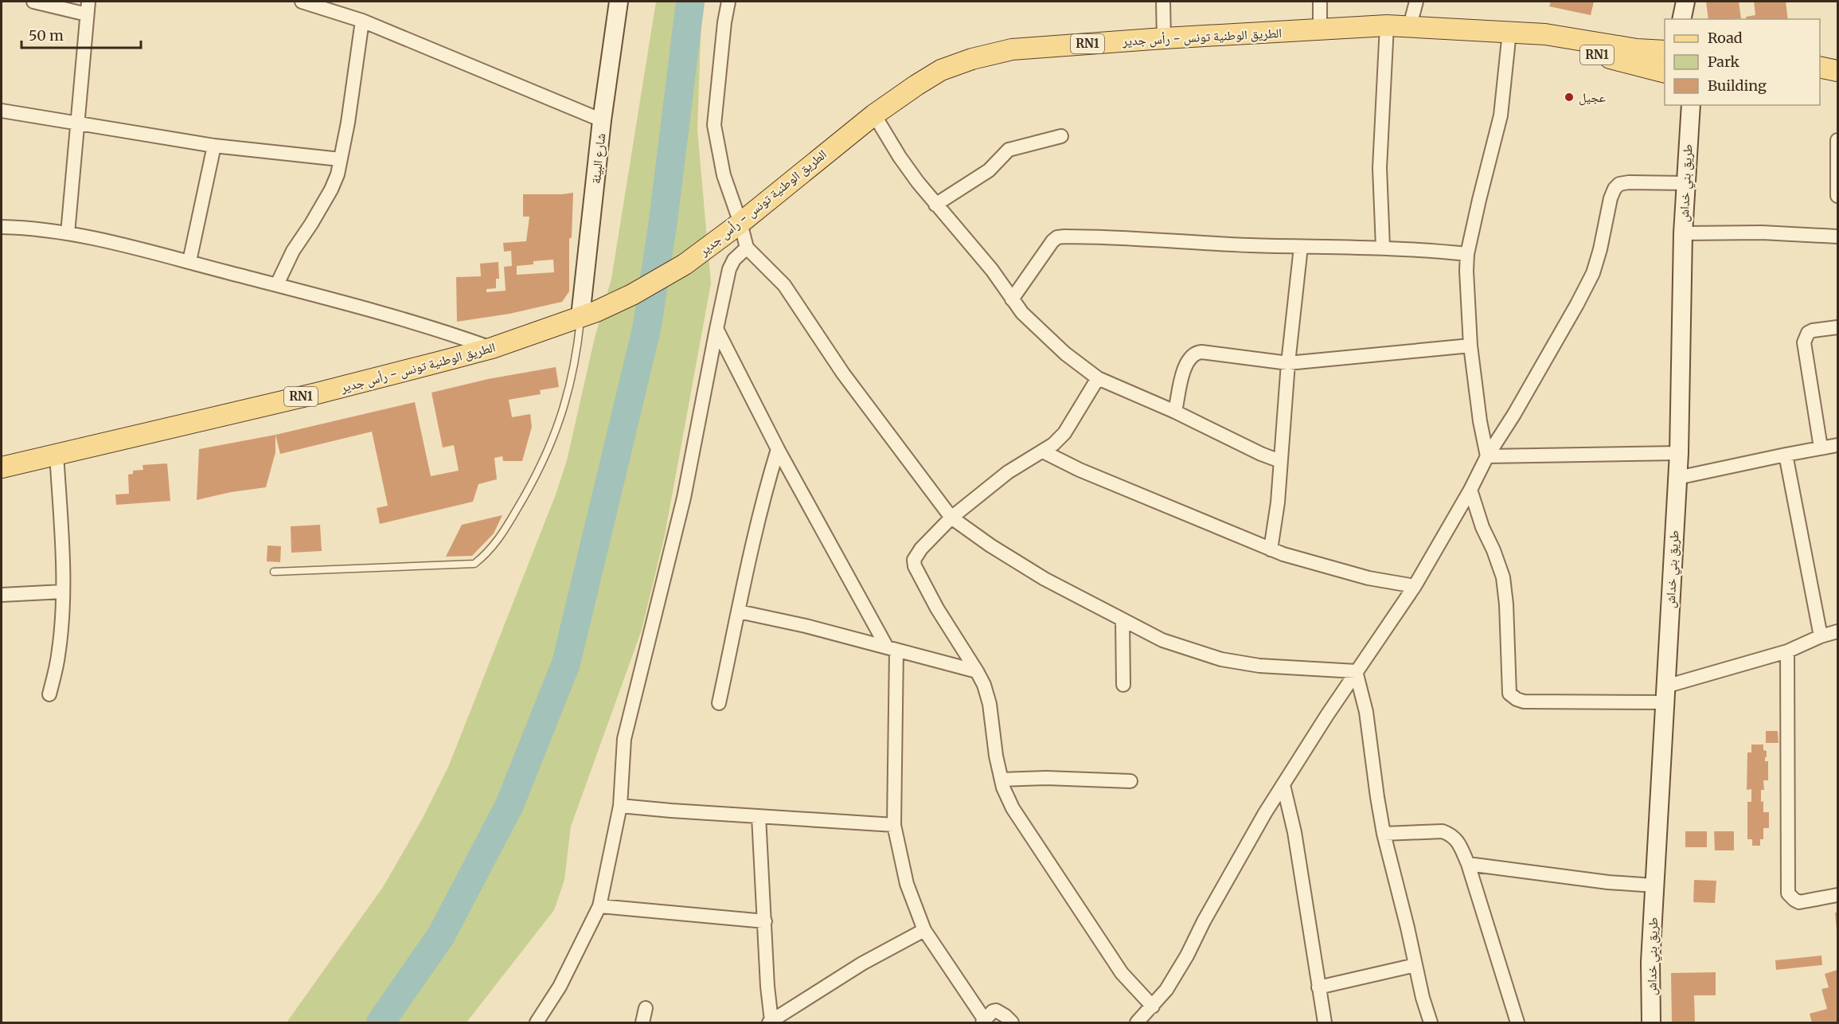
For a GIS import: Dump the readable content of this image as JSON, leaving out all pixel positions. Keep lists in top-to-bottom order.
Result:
{
  "streets": {
    "main road": [
      "الطريق الوطنية تونس - رأس جدير",
      "RN1",
      "شارع البيئة",
      "طريق بني خداش"
    ]
  },
  "crossings": [
    ["الطريق الوطنية تونس - رأس جدير", "شارع البيئة"]
  ],
  "places": ["عجيل"],
  "legend": ["Road", "Park", "Building"],
  "scale_bar": "50 m"
}
